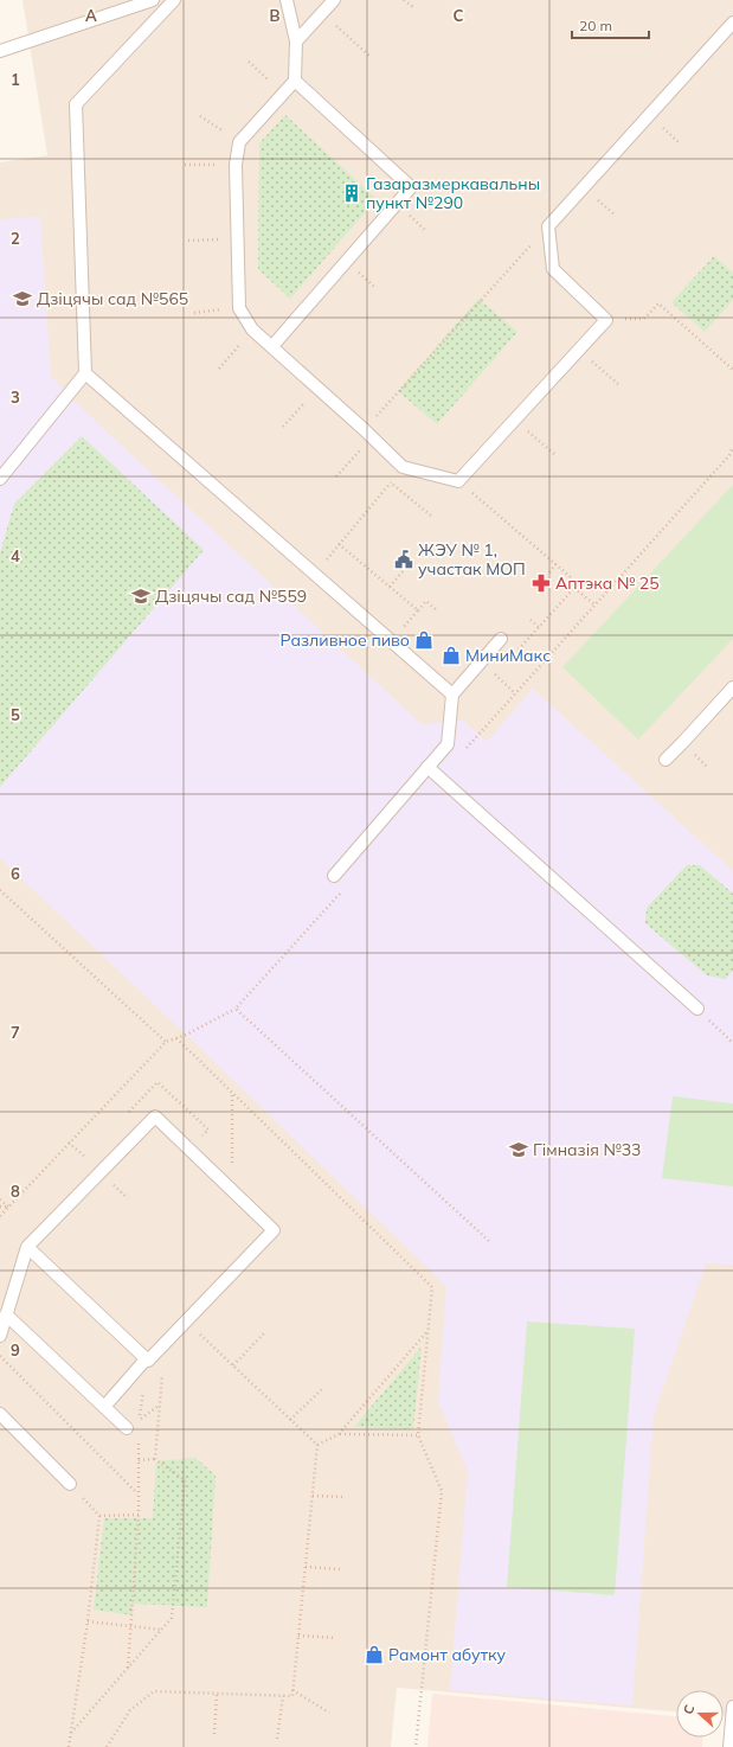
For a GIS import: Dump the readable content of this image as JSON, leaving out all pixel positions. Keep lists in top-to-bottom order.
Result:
{
  "places": {
    "building": ["Газаразмеркавальны пункт №290"],
    "school or university": ["Дзіцячы сад №565", "Дзіцячы сад №559", "Гімназія №33"],
    "public building": ["ЖЭУ № 1, участак МОП"],
    "pharmacy": ["Аптэка № 25"],
    "shop": ["Разливное пиво", "МиниМакс", "Рамонт абутку"]
  },
  "scale_bar": "20 m",
  "north": "left",
  "grid": {
    "columns": ["A", "B", "C"],
    "rows": [
      "1",
      "2",
      "3",
      "4",
      "5",
      "6",
      "7",
      "8",
      "9"
    ]
  }
}
